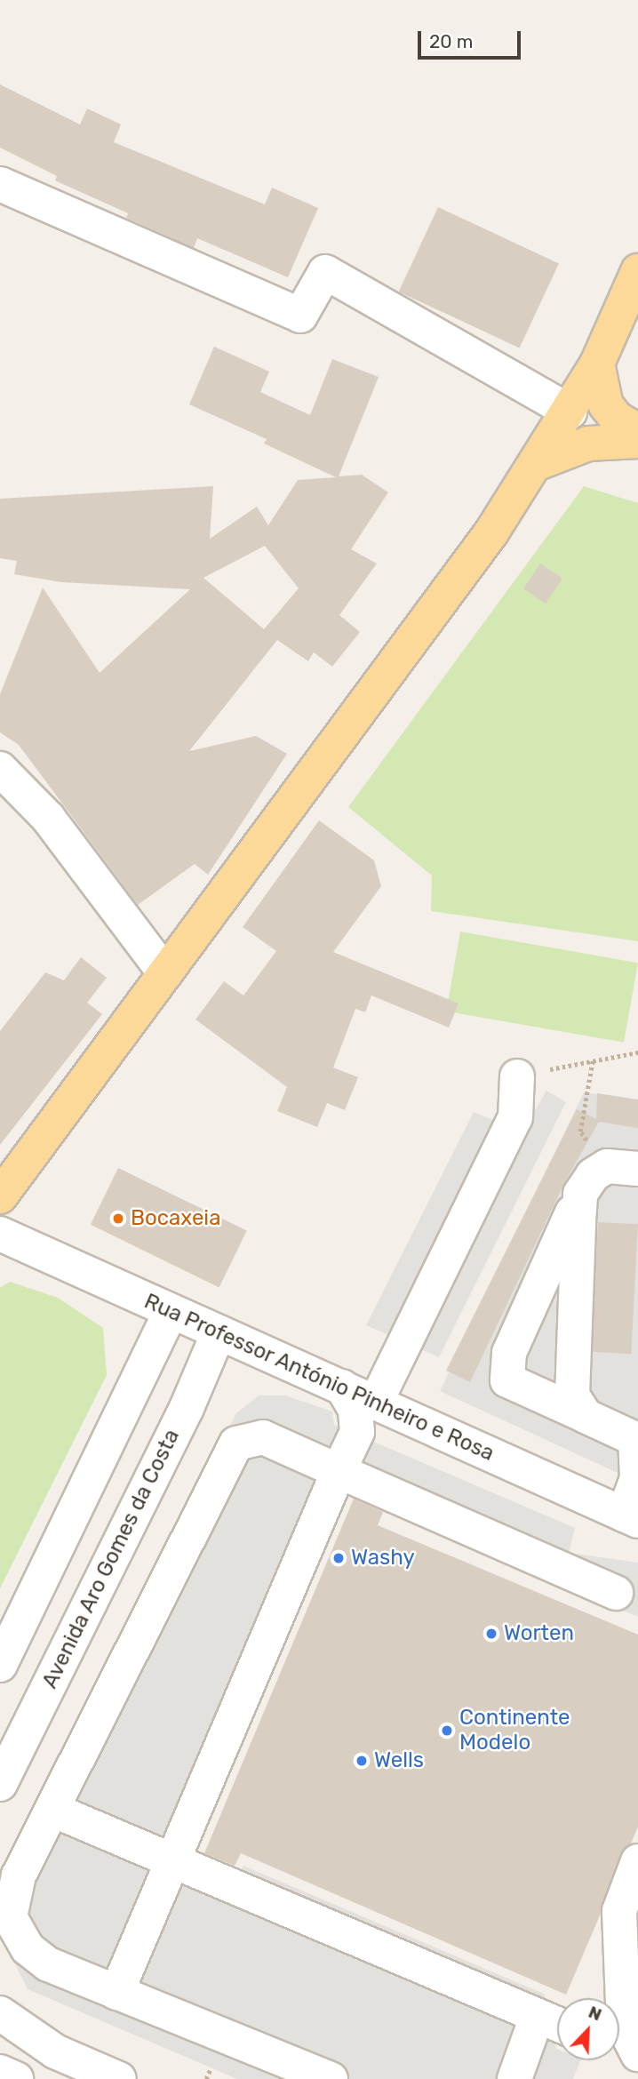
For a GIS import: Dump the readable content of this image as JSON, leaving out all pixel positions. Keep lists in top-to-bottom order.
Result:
{
  "streets": {
    "street": ["Rua Professor António Pinheiro e Rosa", "Avenida Aro Gomes da Costa"]
  },
  "crossings": [
    ["Rua Professor António Pinheiro e Rosa", "Avenida Aro Gomes da Costa"]
  ],
  "places": [
    "Bocaxeia",
    "Washy",
    "Worten",
    "Continente Modelo",
    "Wells"
  ],
  "scale_bar": "20 m",
  "north": "top right"
}
